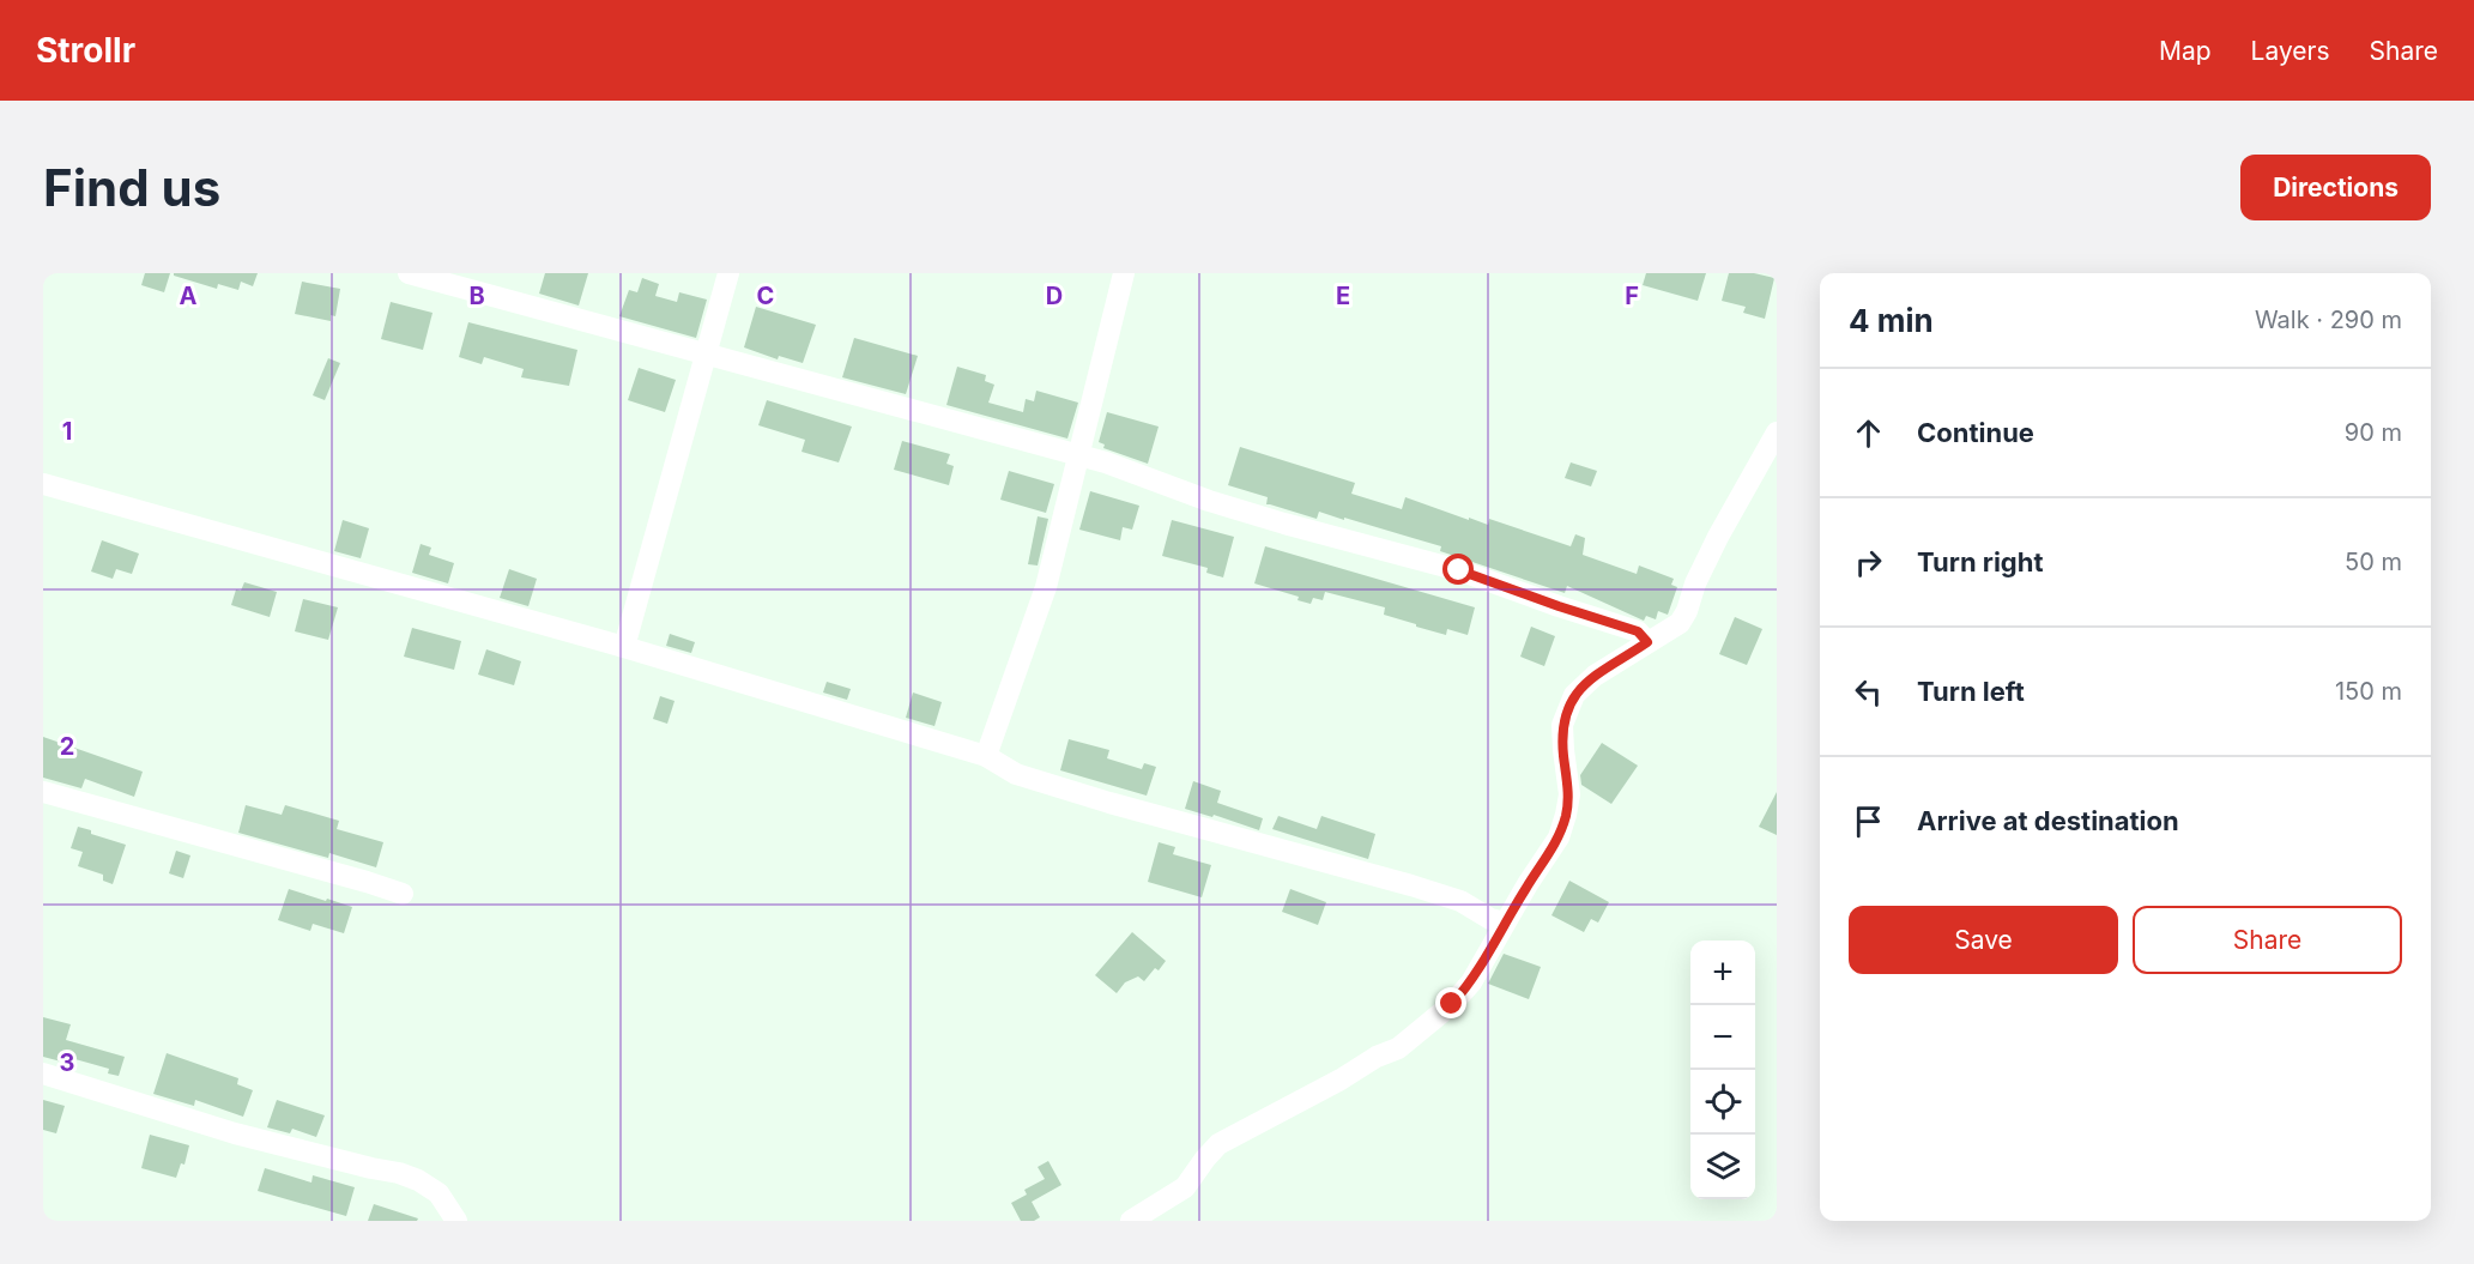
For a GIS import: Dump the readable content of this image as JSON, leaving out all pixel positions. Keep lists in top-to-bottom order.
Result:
{
  "page": {
    "header": "Strollr",
    "nav": ["Map", "Layers", "Share"],
    "buttons": [
      "Directions",
      ["Save", "Share"]
    ],
    "title": "Find us",
    "heading": ["4 min", "Walk · 290 m"],
    "list": [
      ["Continue", "90 m"],
      ["Turn right", "50 m"],
      ["Turn left", "150 m"],
      "Arrive at destination"
    ],
    "map_buttons": ["+", "−"]
  },
  "grid": {
    "columns": [
      "A",
      "B",
      "C",
      "D",
      "E",
      "F"
    ],
    "rows": ["1", "2", "3"]
  }
}
